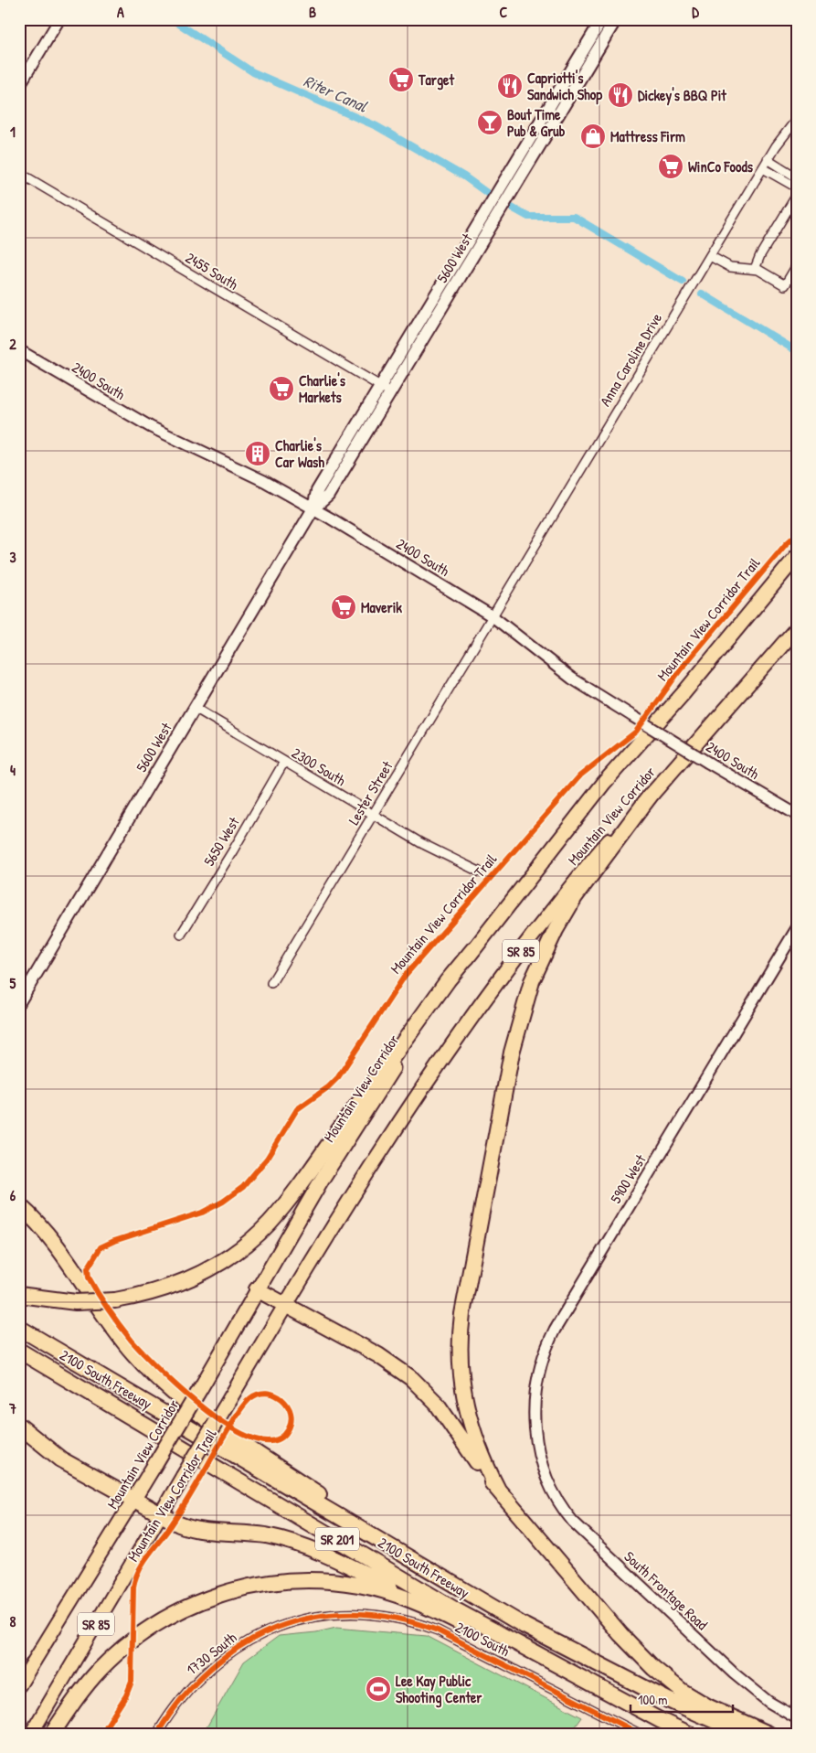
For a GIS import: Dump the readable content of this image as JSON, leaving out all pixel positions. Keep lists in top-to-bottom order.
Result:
{
  "streets": {
    "highway": [
      "Mountain View Corridor",
      "SR 85",
      "2100 South Freeway",
      "SR 201"
    ],
    "main road": ["5600 West"],
    "street": [
      "2455 South",
      "Anna Caroline Drive",
      "2400 South",
      "2300 South",
      "Lester Street",
      "5650 West",
      "5900 West",
      "South Frontage Road",
      "2100 South",
      "1730 South"
    ],
    "cycle path": ["Mountain View Corridor Trail"]
  },
  "crossings": [
    ["5600 West", "2455 South"],
    ["5600 West", "2400 South"],
    ["5600 West", "2300 South"],
    ["Anna Caroline Drive", "2400 South"],
    ["Anna Caroline Drive", "Lester Street"],
    ["2400 South", "Lester Street"],
    ["2300 South", "Lester Street"],
    ["2300 South", "5650 West"],
    ["5900 West", "South Frontage Road"],
    ["2100 South", "1730 South"]
  ],
  "water": ["Riter Canal"],
  "places": {
    "supermarket": [
      "Target",
      "WinCo Foods",
      "Charlie's Markets",
      "Maverik"
    ],
    "restaurant": ["Capriotti's Sandwich Shop", "Dickey's BBQ Pit"],
    "bar": ["Bout Time Pub & Grub"],
    "shop": ["Mattress Firm"],
    "building": ["Charlie's Car Wash"],
    "sports": ["Lee Kay Public Shooting Center"]
  },
  "scale_bar": "100 m",
  "grid": {
    "columns": [
      "A",
      "B",
      "C",
      "D"
    ],
    "rows": [
      "1",
      "2",
      "3",
      "4",
      "5",
      "6",
      "7",
      "8"
    ]
  }
}
